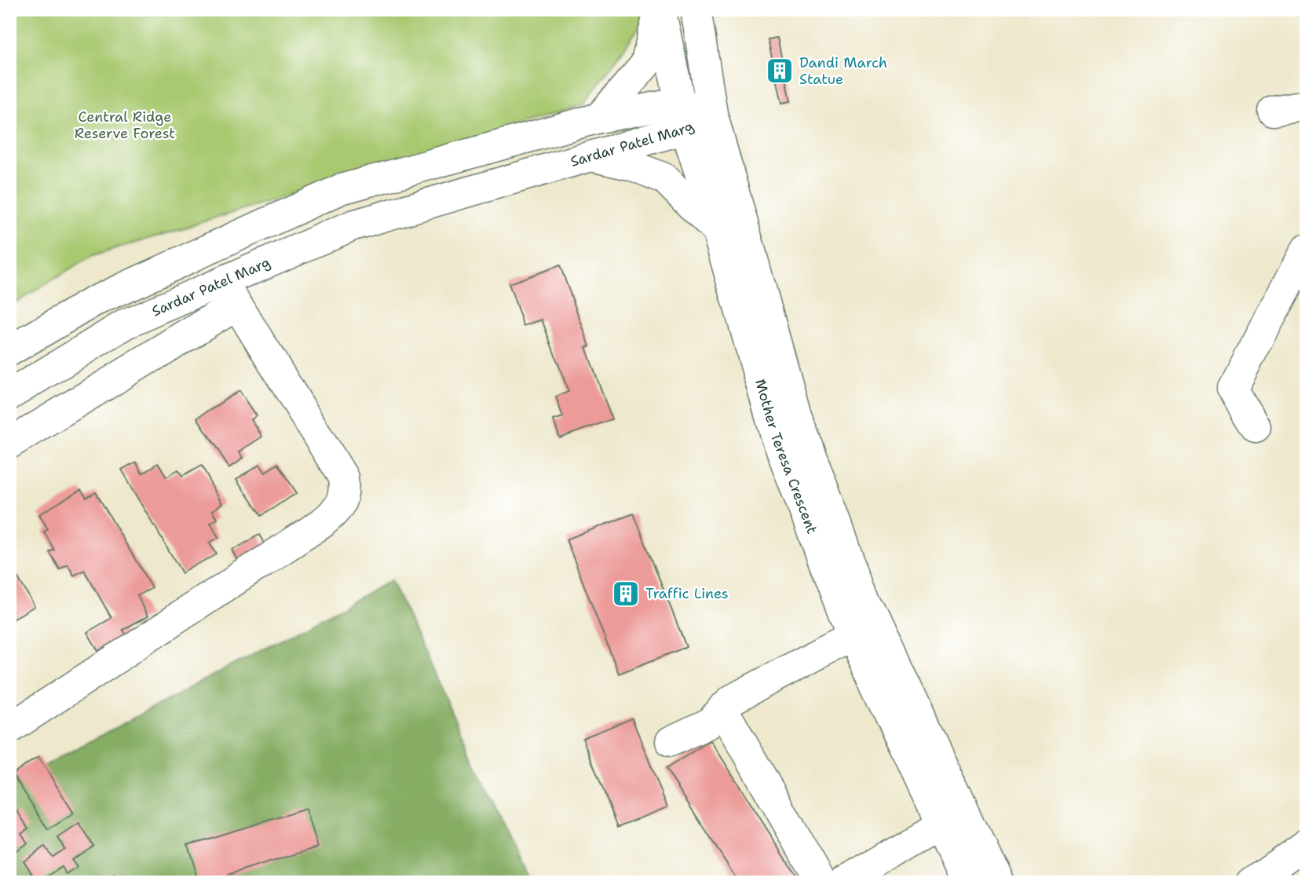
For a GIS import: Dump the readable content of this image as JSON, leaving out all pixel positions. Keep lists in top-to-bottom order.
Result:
{
  "streets": {
    "main road": ["Sardar Patel Marg", "Mother Teresa Crescent"]
  },
  "crossings": [
    ["Sardar Patel Marg", "Mother Teresa Crescent"]
  ],
  "parks": ["Central Ridge Reserve Forest"],
  "places": {
    "building": ["Dandi March Statue", "Traffic Lines"]
  }
}
